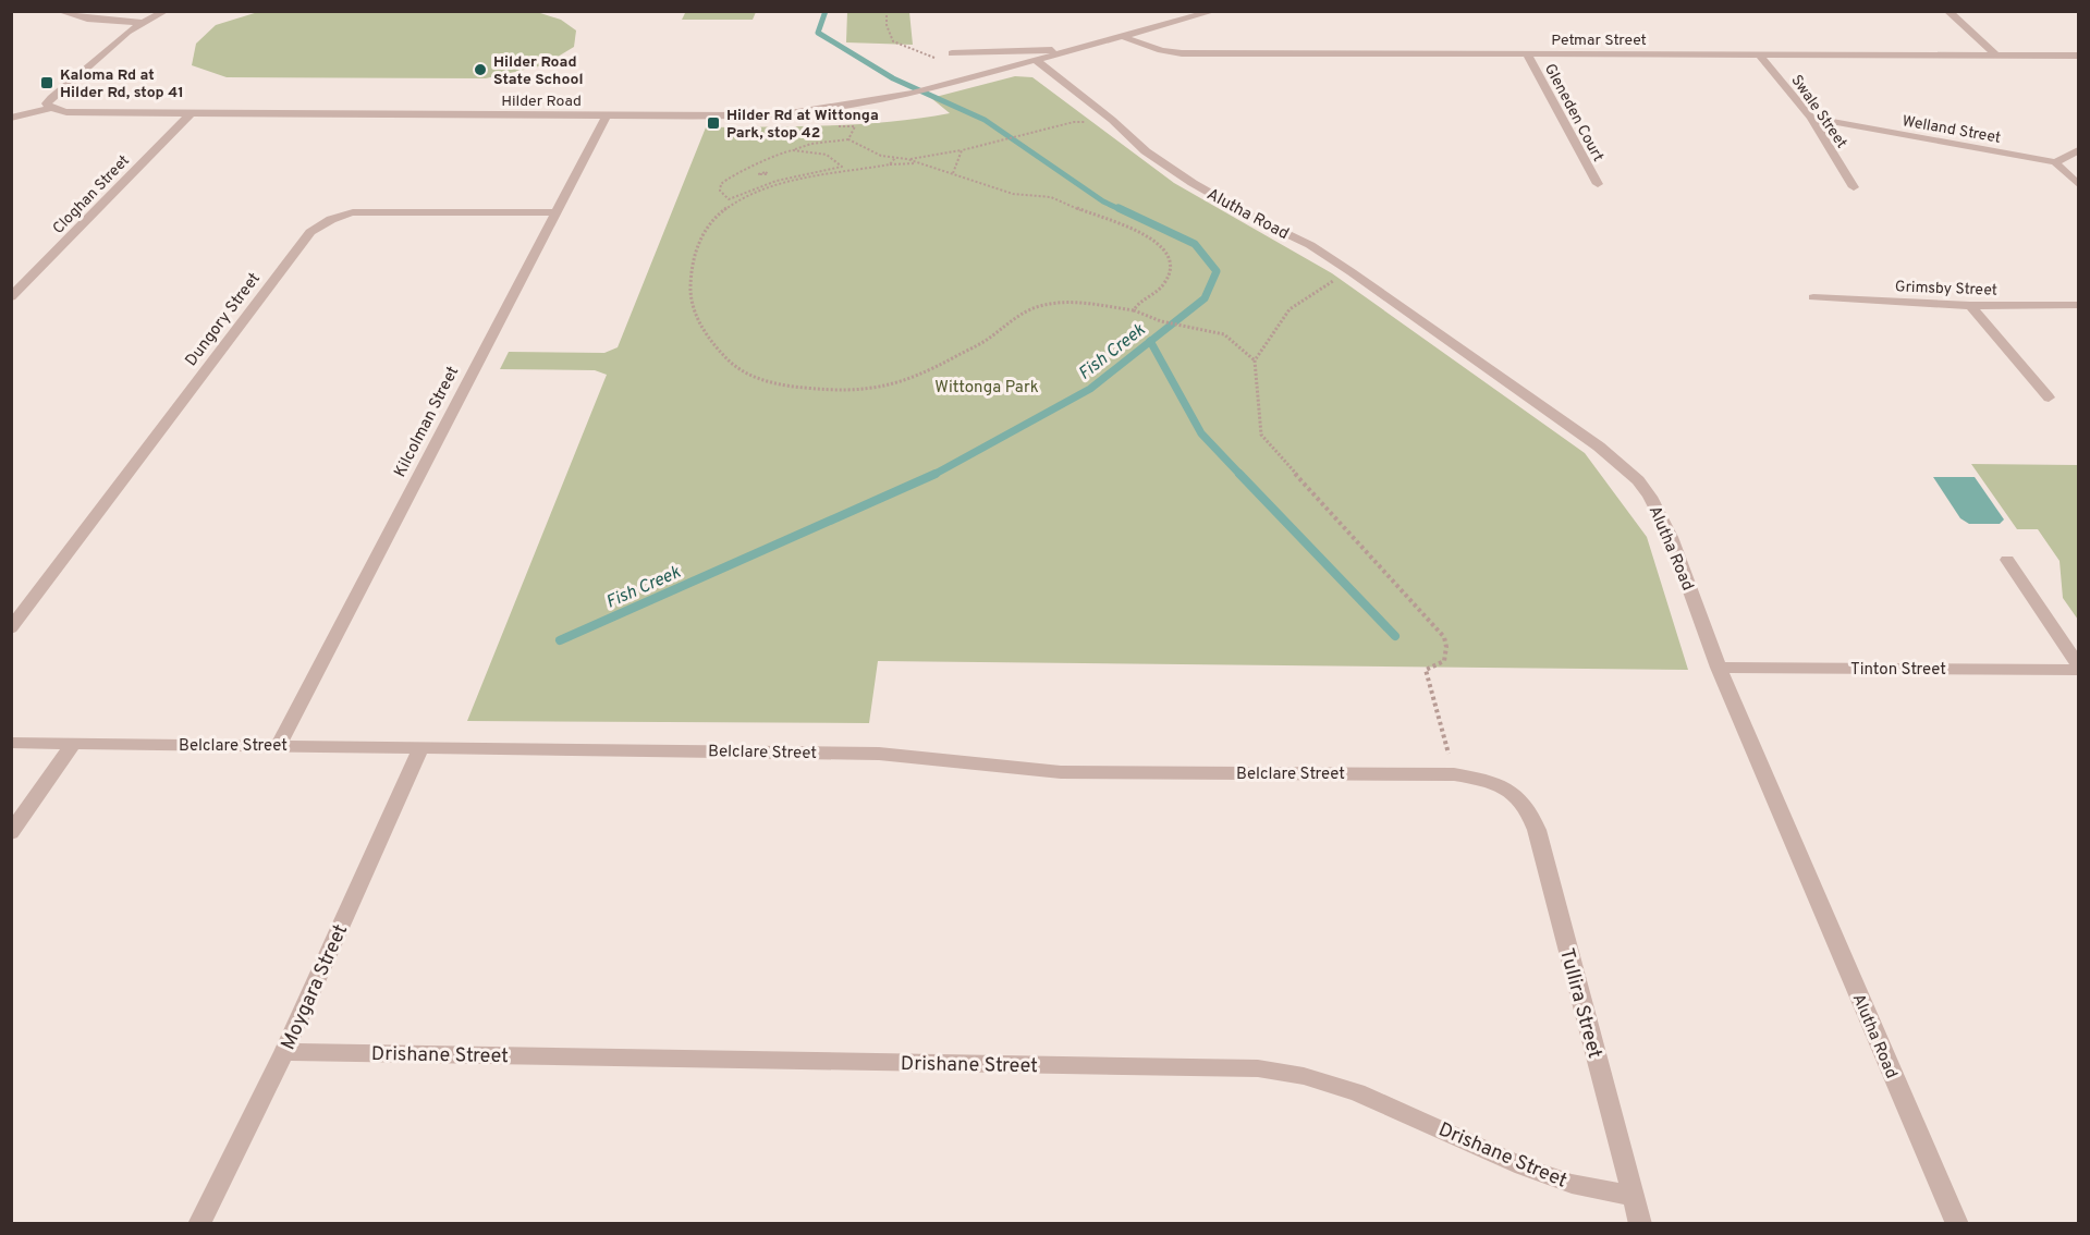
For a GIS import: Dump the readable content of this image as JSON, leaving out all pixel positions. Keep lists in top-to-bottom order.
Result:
{
  "streets": {
    "street": [
      "Petmar Street",
      "Hilder Road",
      "Swale Street",
      "Gleneden Court",
      "Welland Street",
      "Cloghan Street",
      "Alutha Road",
      "Grimsby Street",
      "Dungory Street",
      "Kilcolman Street",
      "Tinton Street",
      "Belclare Street",
      "Moygara Street",
      "Tullira Street",
      "Drishane Street"
    ]
  },
  "crossings": [
    ["Petmar Street", "Hilder Road"],
    ["Petmar Street", "Swale Street"],
    ["Petmar Street", "Gleneden Court"],
    ["Hilder Road", "Cloghan Street"],
    ["Hilder Road", "Alutha Road"],
    ["Hilder Road", "Kilcolman Street"],
    ["Swale Street", "Welland Street"],
    ["Alutha Road", "Tinton Street"],
    ["Dungory Street", "Kilcolman Street"],
    ["Kilcolman Street", "Belclare Street"],
    ["Belclare Street", "Moygara Street"],
    ["Belclare Street", "Tullira Street"],
    ["Moygara Street", "Drishane Street"],
    ["Tullira Street", "Drishane Street"]
  ],
  "water": ["Fish Creek"],
  "parks": ["Wittonga Park"],
  "places": {
    "other": ["Hilder Road State School"],
    "transit": ["Kaloma Rd at Hilder Rd, stop 41", "Hilder Rd at Wittonga Park, stop 42"]
  }
}
